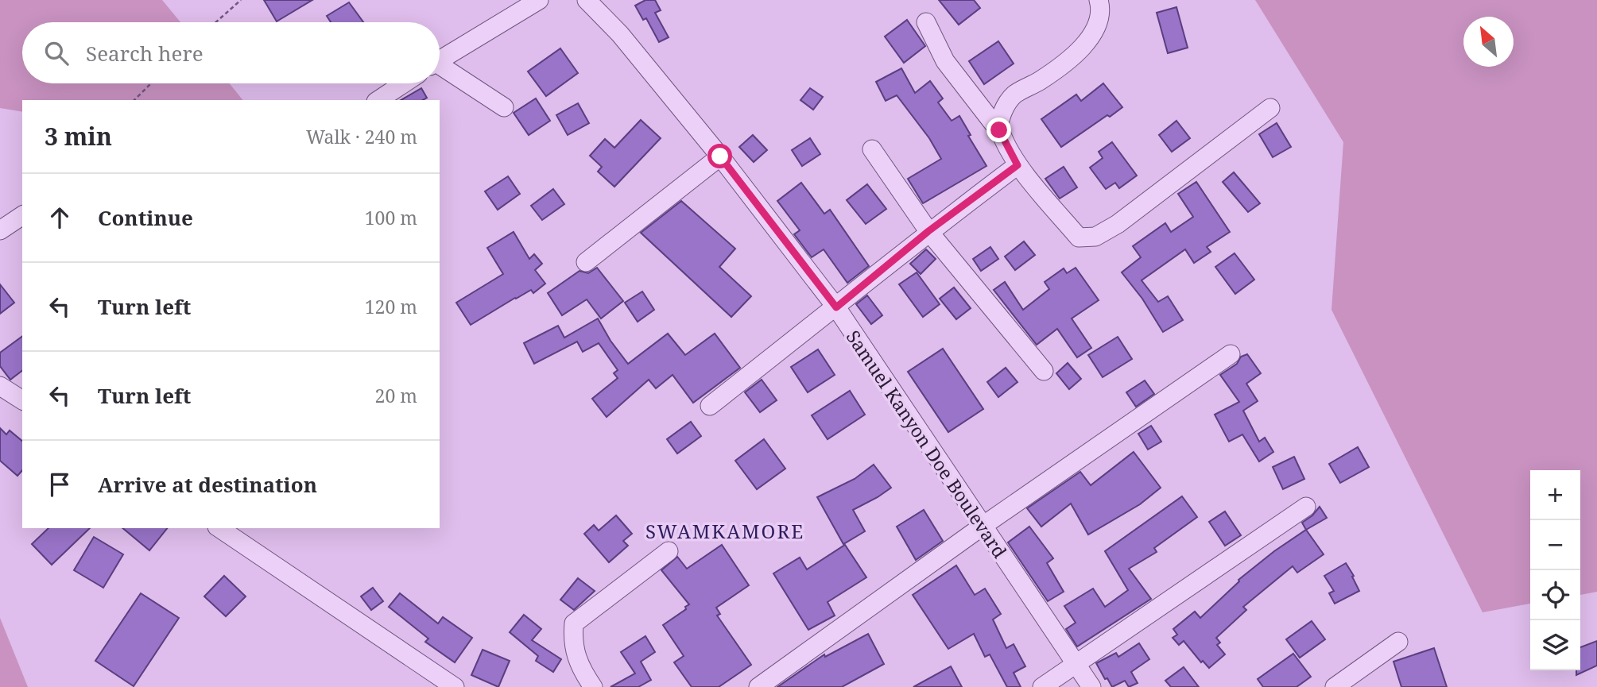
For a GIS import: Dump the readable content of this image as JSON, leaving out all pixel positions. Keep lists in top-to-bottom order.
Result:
{
  "streets": {
    "street": ["Samuel Kanyon Doe Boulevard"]
  },
  "districts": ["SWAMKAMORE"],
  "north": "top left",
  "page": {
    "search": "Search here",
    "heading": ["3 min", "Walk · 240 m"],
    "list": [
      ["Continue", "100 m"],
      ["Turn left", "120 m"],
      ["Turn left", "20 m"],
      "Arrive at destination"
    ],
    "map_buttons": ["+", "−"]
  }
}
